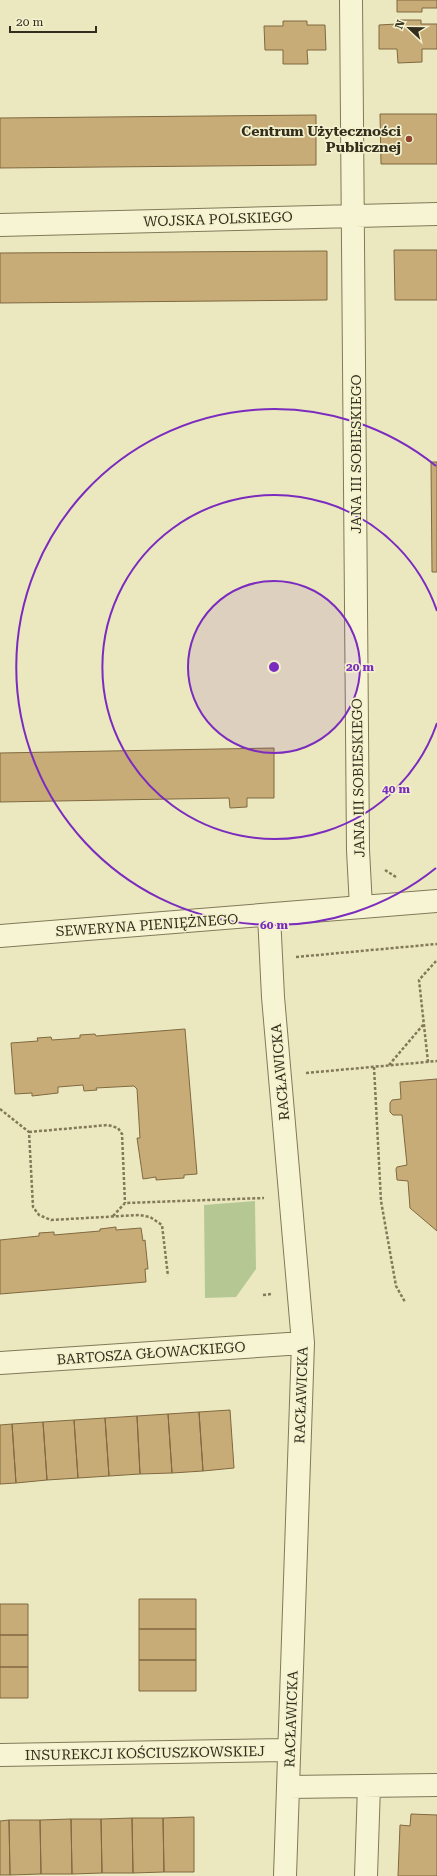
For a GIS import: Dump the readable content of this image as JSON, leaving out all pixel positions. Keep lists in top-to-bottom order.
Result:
{
  "streets": {
    "street": [
      "WOJSKA POLSKIEGO",
      "JANA III SOBIESKIEGO",
      "SEWERYNA PIENIĘŻNEGO",
      "RACŁAWICKA",
      "BARTOSZA GŁOWACKIEGO",
      "INSUREKCJI KOŚCIUSZKOWSKIEJ"
    ]
  },
  "crossings": [
    ["WOJSKA POLSKIEGO", "JANA III SOBIESKIEGO"],
    ["JANA III SOBIESKIEGO", "SEWERYNA PIENIĘŻNEGO"],
    ["SEWERYNA PIENIĘŻNEGO", "RACŁAWICKA"],
    ["RACŁAWICKA", "BARTOSZA GŁOWACKIEGO"],
    ["RACŁAWICKA", "INSUREKCJI KOŚCIUSZKOWSKIEJ"]
  ],
  "places": ["Centrum Użyteczności Publicznej"],
  "scale_bar": "20 m",
  "north": "left",
  "rings": ["20 m", "40 m", "60 m"]
}
